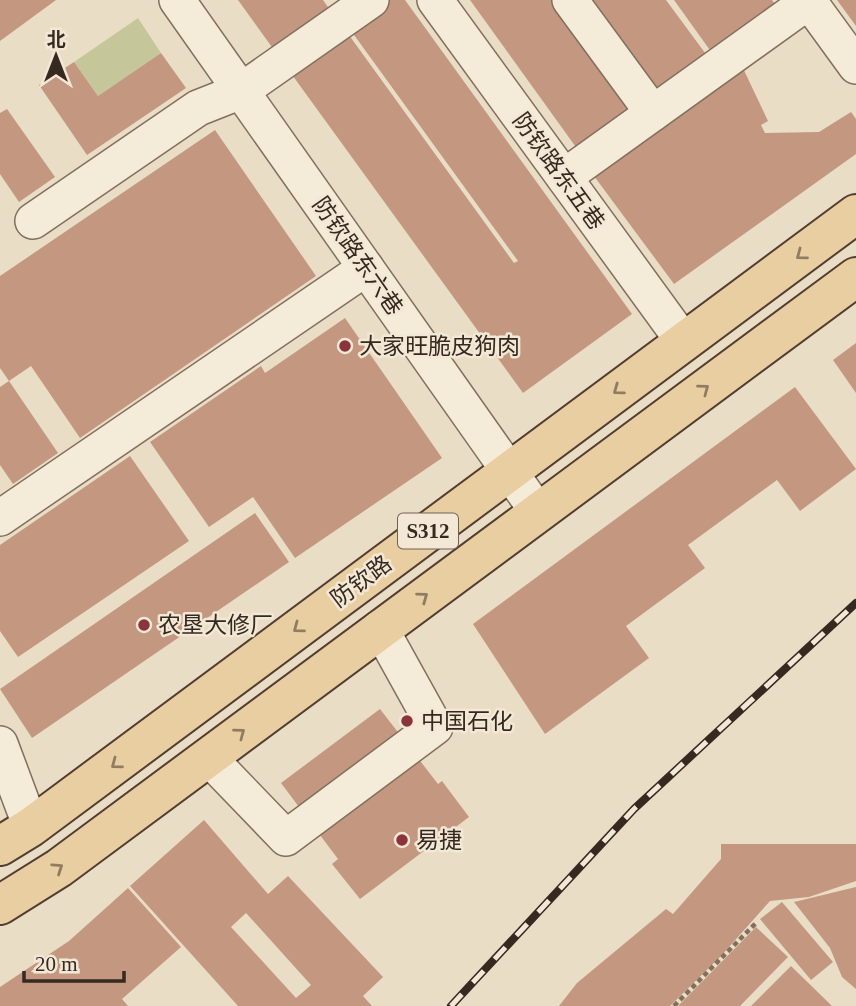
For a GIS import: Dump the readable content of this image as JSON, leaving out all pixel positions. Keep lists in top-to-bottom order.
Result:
{
  "streets": {
    "main road": ["S312", "防钦路"],
    "street": ["防钦路东五巷", "防钦路东六巷"]
  },
  "crossings": [
    ["防钦路东五巷", "防钦路"],
    ["防钦路东六巷", "S312"],
    ["防钦路东六巷", "防钦路"]
  ],
  "places": [
    "大家旺脆皮狗肉",
    "农垦大修厂",
    "中国石化",
    "易捷"
  ],
  "scale_bar": "20 m",
  "north": "top"
}
